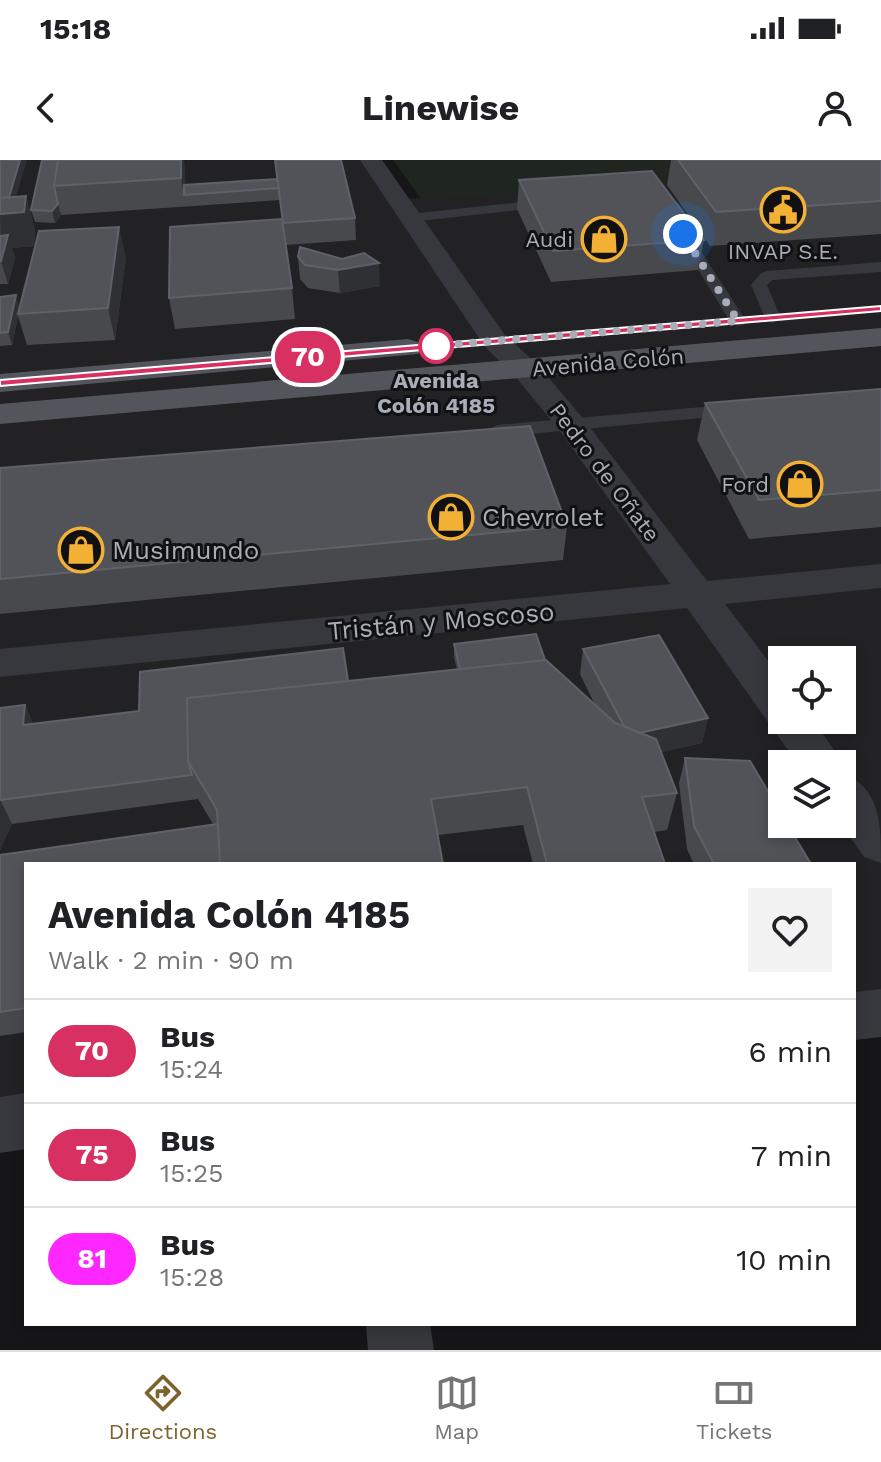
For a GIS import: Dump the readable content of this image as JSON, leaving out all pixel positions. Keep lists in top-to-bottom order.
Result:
{
  "streets": {
    "main road": ["Avenida Colón"],
    "street": ["Pedro de Oñate", "Tristán y Moscoso"]
  },
  "crossings": [
    ["Avenida Colón", "Pedro de Oñate"],
    ["Pedro de Oñate", "Tristán y Moscoso"]
  ],
  "places": {
    "public building": ["INVAP S.E."],
    "shop": [
      "Audi",
      "Ford",
      "Chevrolet",
      "Musimundo"
    ],
    "other": ["Avenida Colón 4185"]
  },
  "lines": ["bus line 70"],
  "page": {
    "status": "15:18",
    "header": "Linewise",
    "on_map": "70",
    "heading": ["Avenida Colón 4185", "Walk · 2 min · 90 m"],
    "list": [
      {
        "mark": "70",
        "name": "Bus",
        "note": "15:24",
        "value": "6 min"
      },
      {
        "mark": "75",
        "name": "Bus",
        "note": "15:25",
        "value": "7 min"
      },
      {
        "mark": "81",
        "name": "Bus",
        "note": "15:28",
        "value": "10 min"
      }
    ],
    "tabs": ["Directions", "Map", "Tickets"]
  }
}
